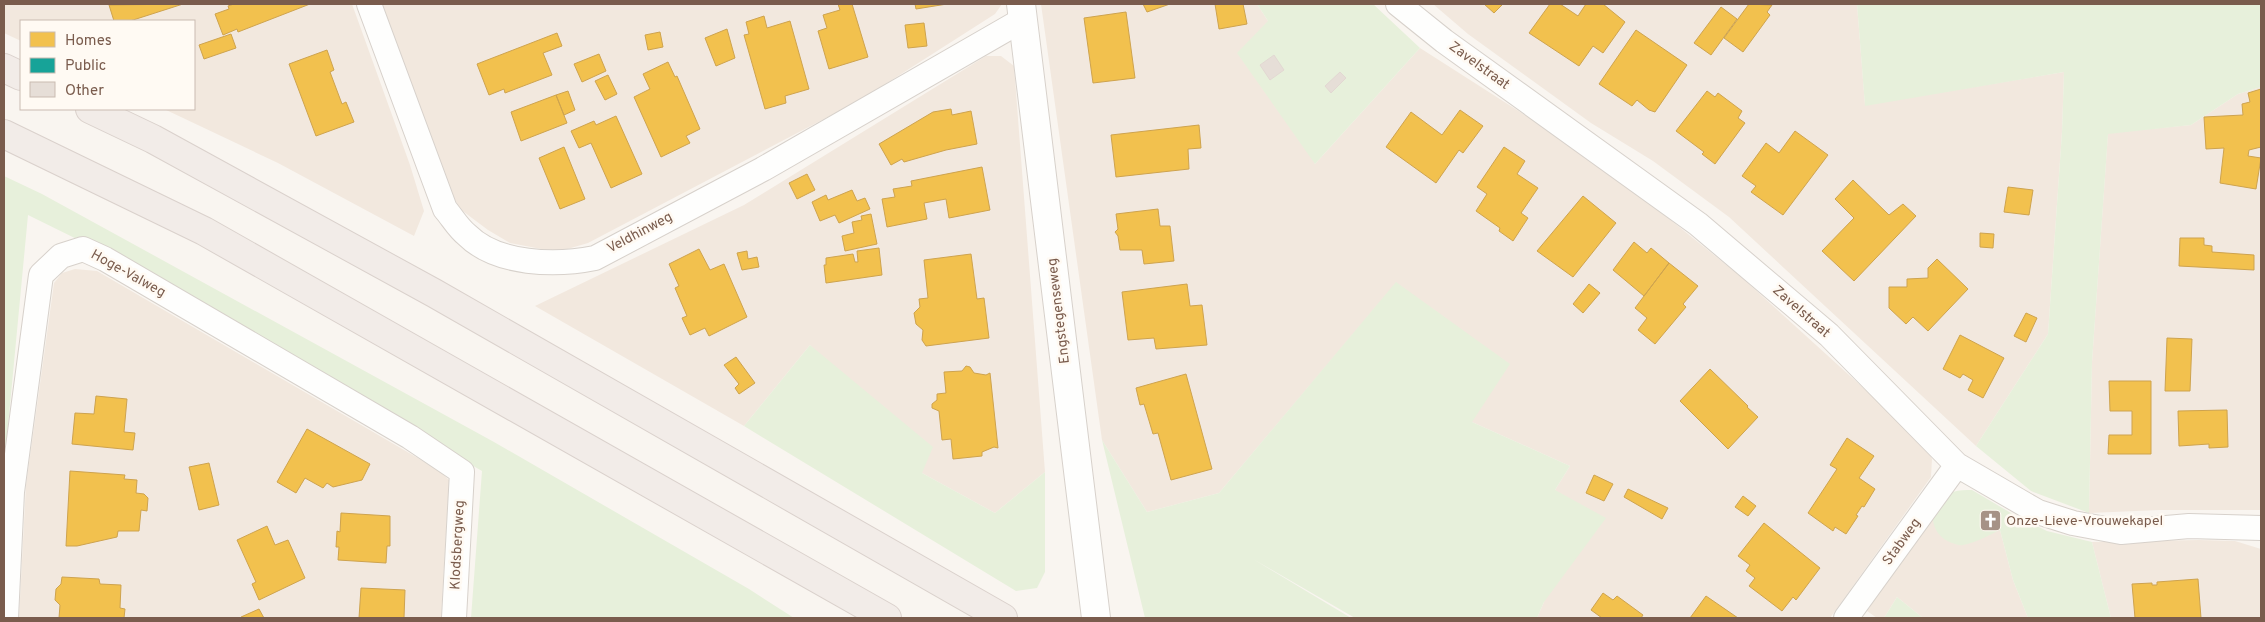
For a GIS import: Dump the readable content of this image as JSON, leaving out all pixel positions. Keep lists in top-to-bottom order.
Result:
{
  "streets": {
    "street": [
      "Zavelstraat",
      "Veldhinweg",
      "Hoge-Valweg",
      "Engstegenseweg",
      "Stabweg",
      "Klodsbergweg"
    ]
  },
  "crossings": [
    ["Zavelstraat", "Stabweg"],
    ["Veldhinweg", "Engstegenseweg"],
    ["Hoge-Valweg", "Klodsbergweg"]
  ],
  "places": {
    "church": ["Onze-Lieve-Vrouwekapel"]
  },
  "legend": ["Homes", "Public", "Other"]
}
